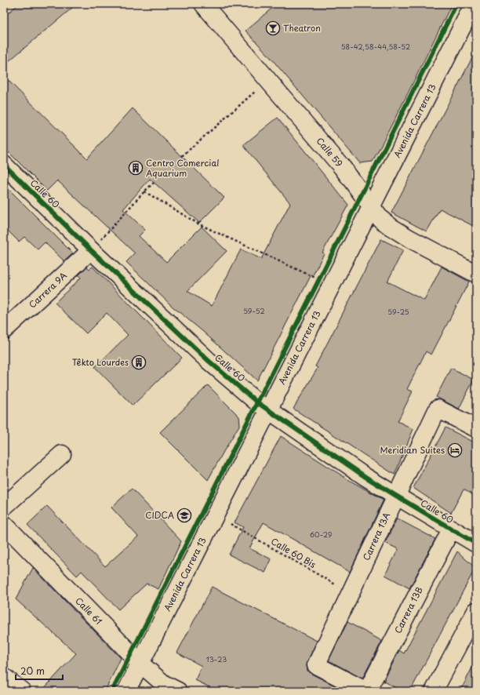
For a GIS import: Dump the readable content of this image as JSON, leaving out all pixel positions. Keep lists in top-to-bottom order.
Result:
{
  "streets": {
    "street": [
      "Avenida Carrera 13",
      "Calle 59",
      "Calle 60",
      "Carrera 9A",
      "Carrera 13A",
      "Carrera 13B",
      "Calle 61"
    ],
    "path": ["Calle 60 Bis"]
  },
  "crossings": [
    ["Avenida Carrera 13", "Calle 59"],
    ["Avenida Carrera 13", "Calle 60"],
    ["Avenida Carrera 13", "Calle 61"],
    ["Calle 60", "Carrera 9A"],
    ["Calle 60", "Carrera 13A"],
    ["Calle 60", "Carrera 13B"],
    ["Carrera 13A", "Calle 60 Bis"],
    ["Carrera 13A", "Carrera 13B"]
  ],
  "places": {
    "bar": ["Theatron"],
    "building": ["Centro Comercial Aquarium", "Têkto Lourdes"],
    "hotel": ["Meridian Suites"],
    "school or university": ["CIDCA"]
  },
  "house_numbers": [
    "58-42,58-44,58-52",
    "59-52",
    "59-25",
    "60-29",
    "13-23"
  ],
  "scale_bar": "20 m"
}
